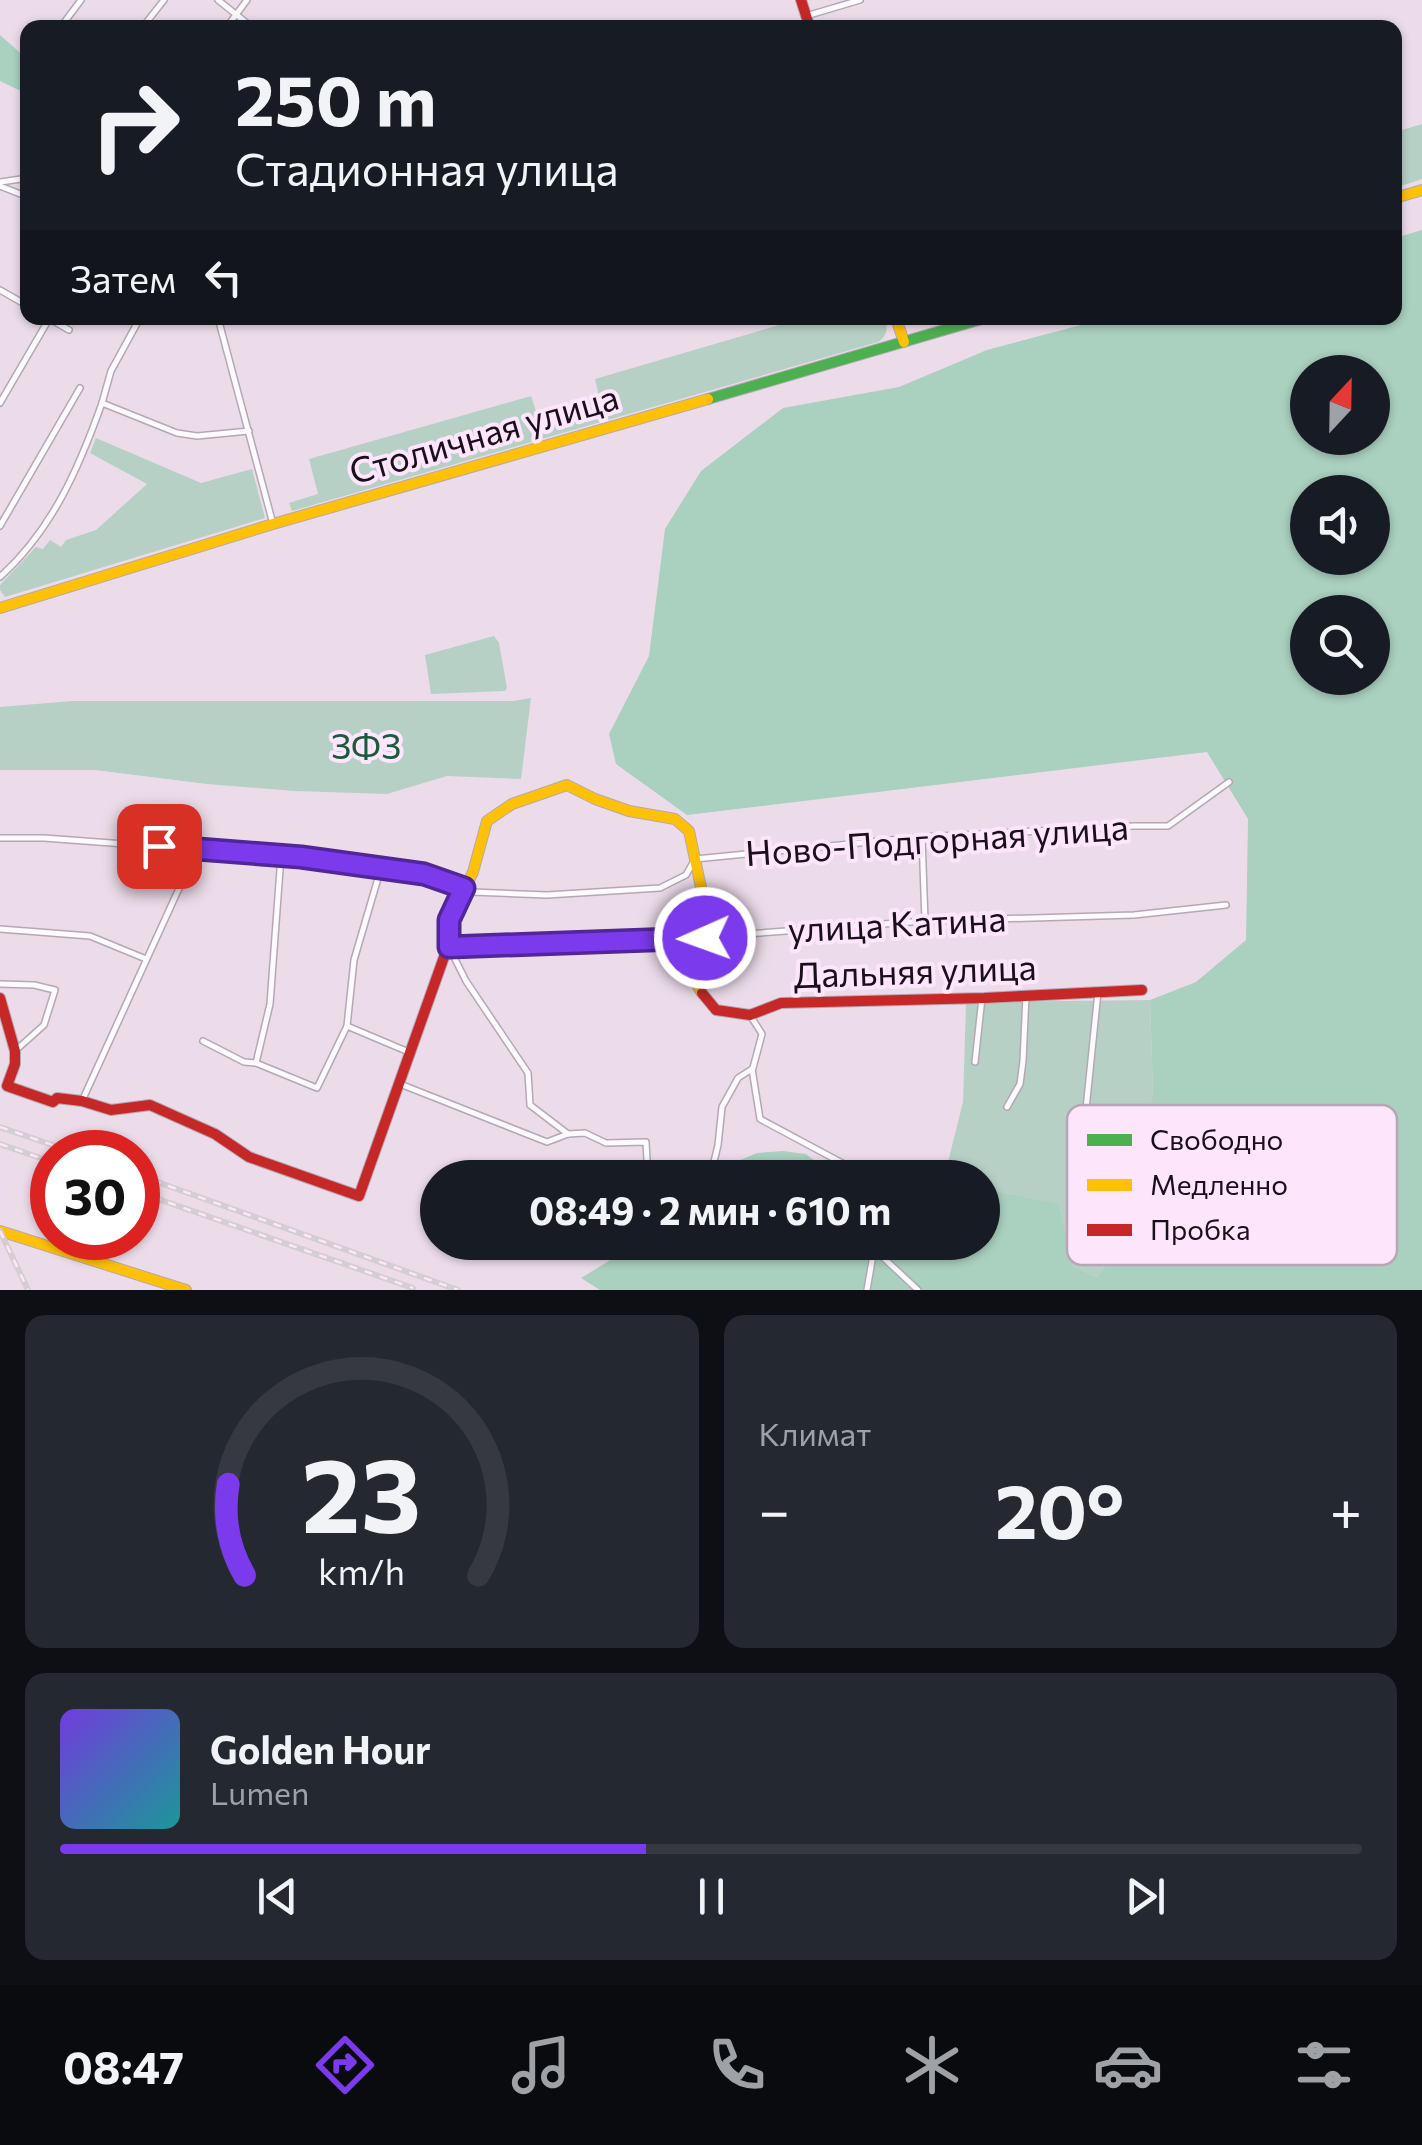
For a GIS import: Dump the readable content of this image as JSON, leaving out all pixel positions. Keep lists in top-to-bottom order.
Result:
{
  "streets": {
    "street": [
      "Столичная улица",
      "Ново-Подгорная улица",
      "улица Катина",
      "Дальняя улица"
    ]
  },
  "crossings": [
    ["Ново-Подгорная улица", "Дальняя улица"],
    ["улица Катина", "Дальняя улица"]
  ],
  "parks": ["ЗФЗ"],
  "legend": ["Свободно", "Медленно", "Пробка"],
  "north": "top",
  "page": {
    "turn": ["250 m", "Стадионная улица"],
    "then": "Затем",
    "limit": "30",
    "trip": "08:49 · 2 мин · 610 m",
    "tile": "Климат",
    "heat": ["−", "20°", "+"],
    "song": ["Golden Hour", "Lumen"],
    "tabs": "08:47",
    "gauge": ["23", "km/h"]
  }
}
